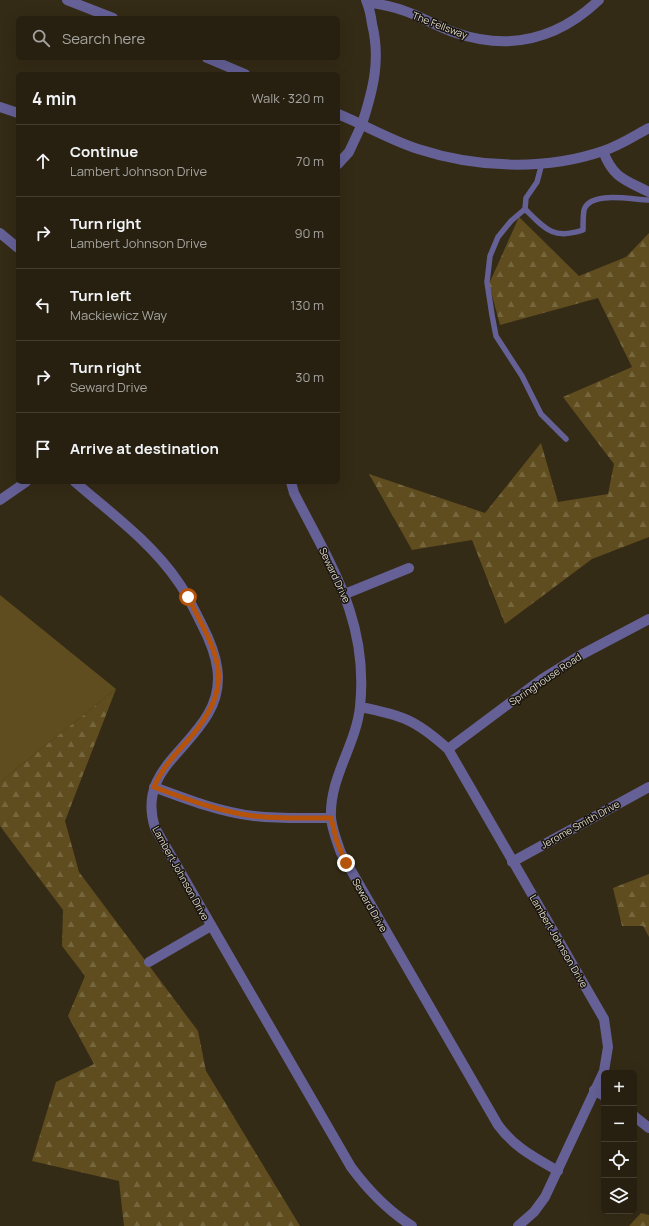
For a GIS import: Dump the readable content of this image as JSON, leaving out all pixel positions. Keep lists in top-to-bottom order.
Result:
{
  "streets": {
    "street": [
      "The Fellsway",
      "Seward Drive",
      "Springhouse Road",
      "Jerome Smith Drive",
      "Lambert Johnson Drive"
    ]
  },
  "crossings": [
    ["Seward Drive", "Lambert Johnson Drive"],
    ["Springhouse Road", "Lambert Johnson Drive"],
    ["Jerome Smith Drive", "Lambert Johnson Drive"]
  ],
  "page": {
    "search": "Search here",
    "heading": ["4 min", "Walk · 320 m"],
    "list": [
      ["Continue", "Lambert Johnson Drive", "70 m"],
      ["Turn right", "Lambert Johnson Drive", "90 m"],
      ["Turn left", "Mackiewicz Way", "130 m"],
      ["Turn right", "Seward Drive", "30 m"],
      "Arrive at destination"
    ],
    "map_buttons": ["+", "−"]
  }
}
